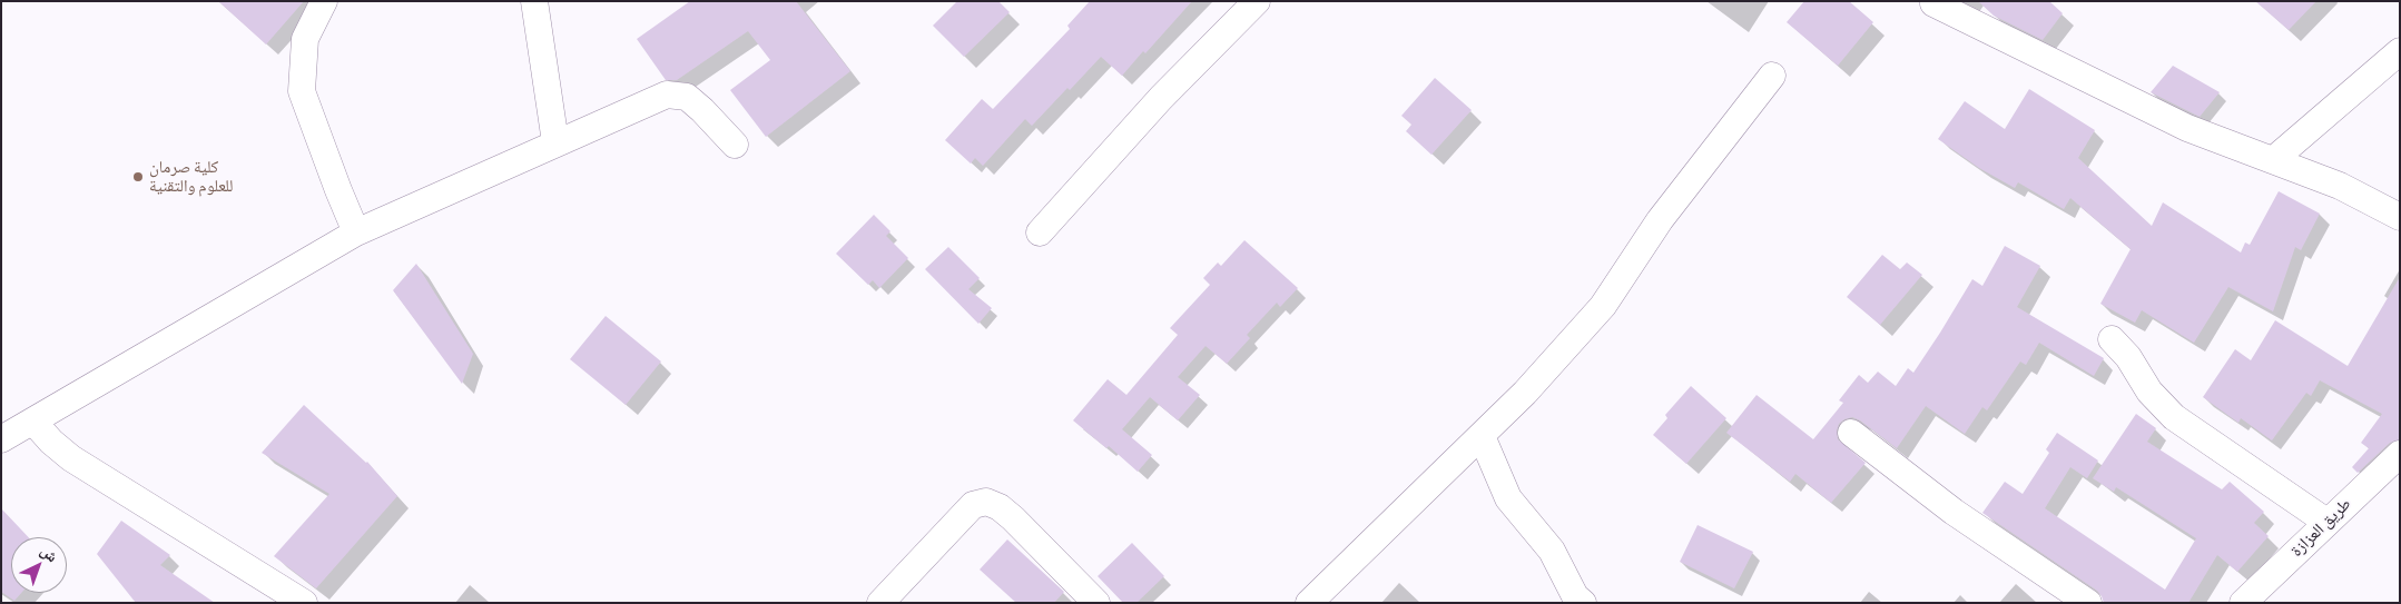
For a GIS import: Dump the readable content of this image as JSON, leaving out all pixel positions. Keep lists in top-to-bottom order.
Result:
{
  "streets": {
    "street": ["طريق العزازة"]
  },
  "places": ["كلية صرمان للعلوم والتقنية"],
  "north": "top right"
}
